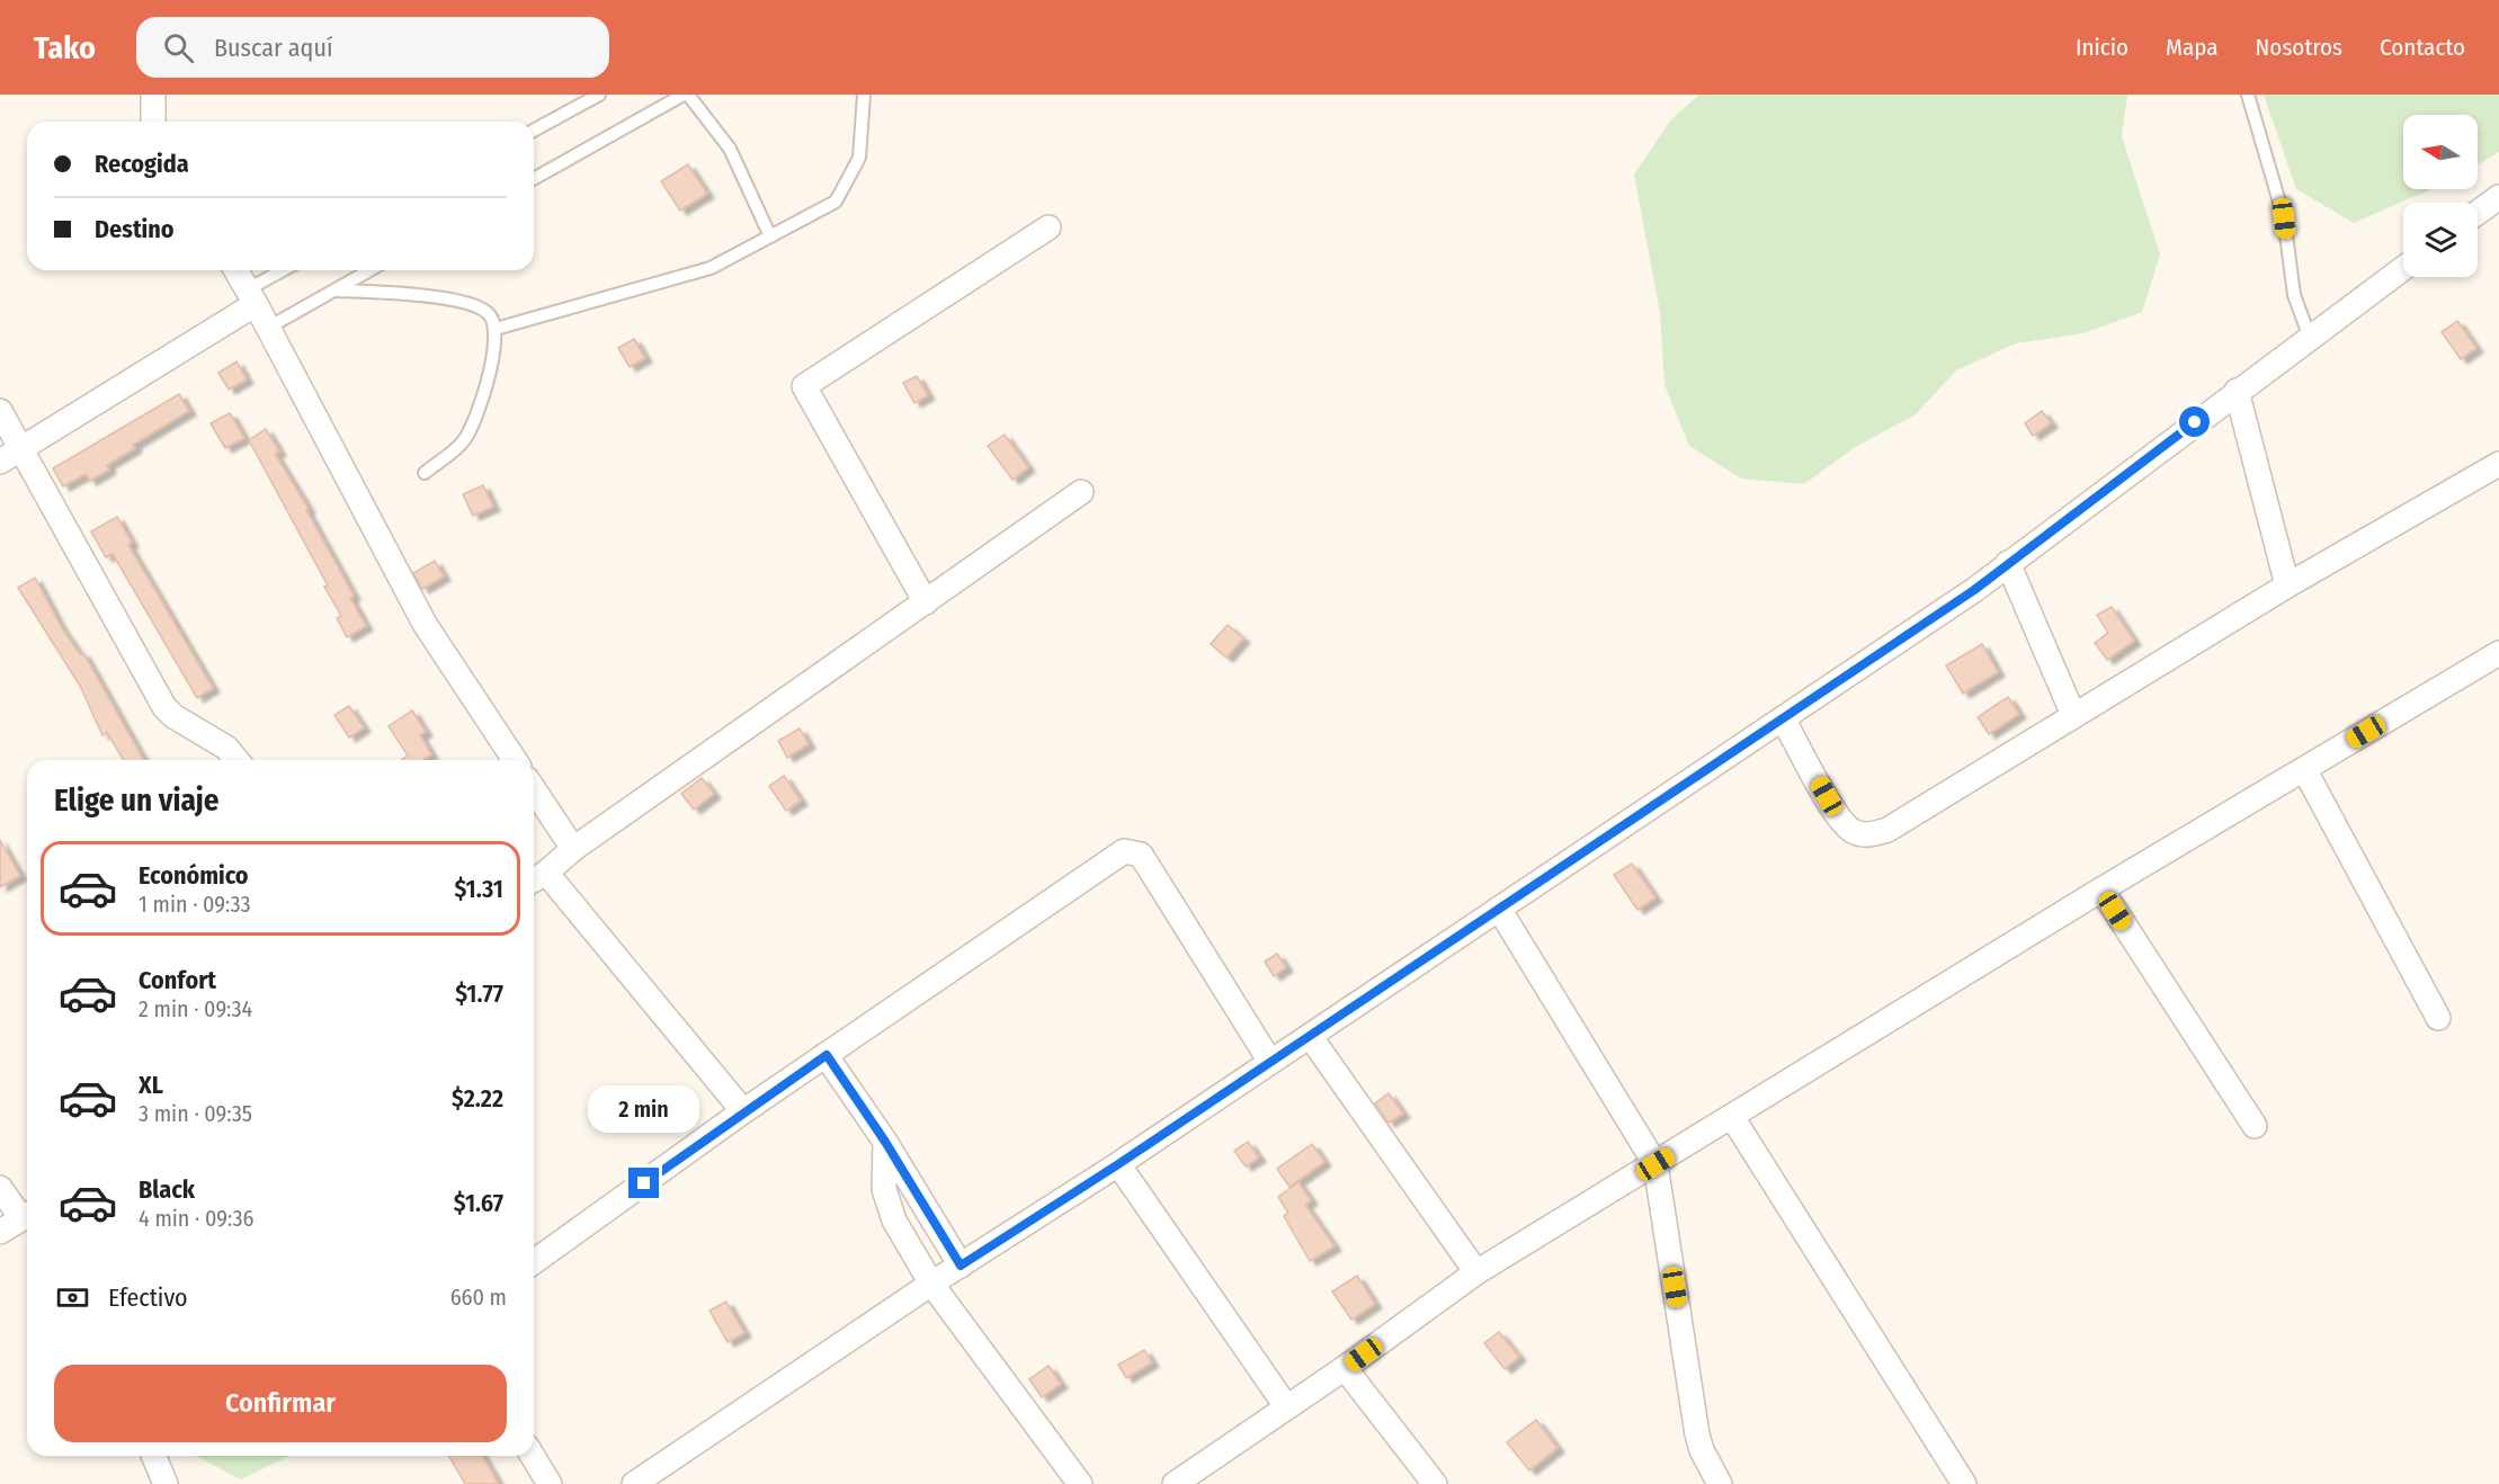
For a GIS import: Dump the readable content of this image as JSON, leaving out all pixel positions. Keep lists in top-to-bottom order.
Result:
{
  "north": "left",
  "page": {
    "header": "Tako",
    "search": "Buscar aquí",
    "nav": [
      "Inicio",
      "Mapa",
      "Nosotros",
      "Contacto"
    ],
    "banner": ["Recogida", "Destino"],
    "heading": "Elige un viaje",
    "list": [
      {
        "name": "Económico",
        "note": "1 min · 09:33",
        "value": "$1.31"
      },
      {
        "name": "Confort",
        "note": "2 min · 09:34",
        "value": "$1.77"
      },
      {
        "name": "XL",
        "note": "3 min · 09:35",
        "value": "$2.22"
      },
      {
        "name": "Black",
        "note": "4 min · 09:36",
        "value": "$1.67"
      }
    ],
    "bubble": "2 min",
    "pay": ["Efectivo", "660 m"],
    "buttons": "Confirmar"
  }
}
